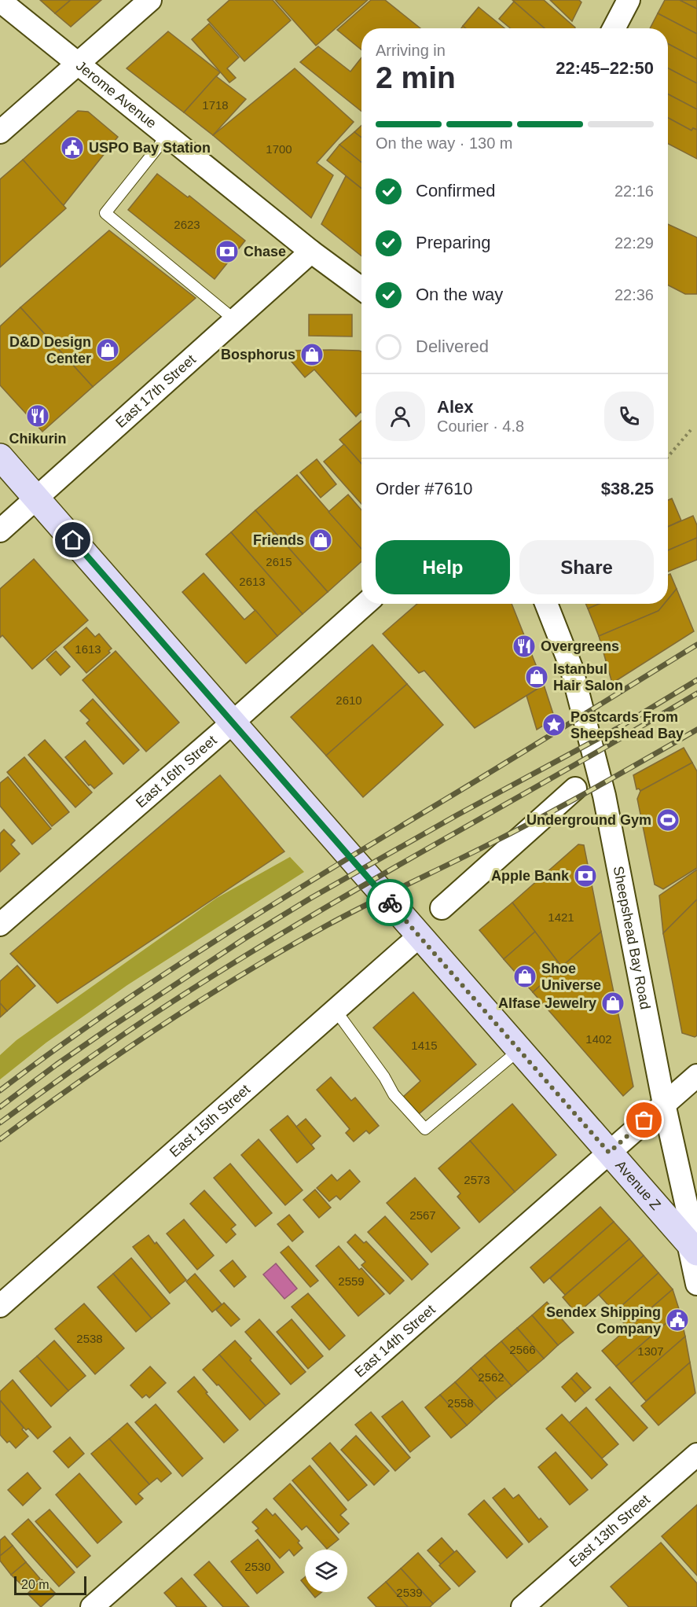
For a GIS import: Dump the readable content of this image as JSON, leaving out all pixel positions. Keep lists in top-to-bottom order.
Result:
{
  "streets": {
    "street": [
      "Jerome Avenue",
      "East 17th Street",
      "East 16th Street",
      "Sheepshead Bay Road",
      "East 15th Street",
      "Avenue Z",
      "East 14th Street",
      "East 13th Street"
    ]
  },
  "crossings": [
    ["Jerome Avenue", "East 17th Street"],
    ["East 17th Street", "Avenue Z"],
    ["East 16th Street", "Avenue Z"],
    ["Sheepshead Bay Road", "Avenue Z"],
    ["Sheepshead Bay Road", "East 14th Street"],
    ["East 15th Street", "Avenue Z"],
    ["Avenue Z", "East 14th Street"]
  ],
  "places": {
    "public building": ["USPO Bay Station", "Sendex Shipping Company"],
    "bank": ["Chase", "Apple Bank"],
    "shop": [
      "D&D Design Center",
      "Bosphorus",
      "Friends",
      "Istanbul Hair Salon",
      "Shoe Universe",
      "Alfase Jewelry"
    ],
    "restaurant": ["Chikurin", "Overgreens"],
    "place": ["Postcards From Sheepshead Bay"],
    "sports": ["Underground Gym"]
  },
  "house_numbers": [
    "1718",
    "1700",
    "2623",
    "2615",
    "2613",
    "1613",
    "2610",
    "1421",
    "1402",
    "1415",
    "2573",
    "2567",
    "2559",
    "2538",
    "2566",
    "1307",
    "2562",
    "2558",
    "2530",
    "2539"
  ],
  "scale_bar": "20 m",
  "page": {
    "heading": ["2 min", "Arriving in", "22:45–22:50"],
    "panel": [
      "Alex",
      "Courier · 4.8",
      "Order #7610",
      "$38.25"
    ],
    "bar": "On the way · 130 m",
    "list": [
      ["Confirmed", "22:16"],
      ["Preparing", "22:29"],
      ["On the way", "22:36"],
      "Delivered"
    ],
    "buttons": ["Help", "Share"],
    "scale": "20 m"
  }
}
